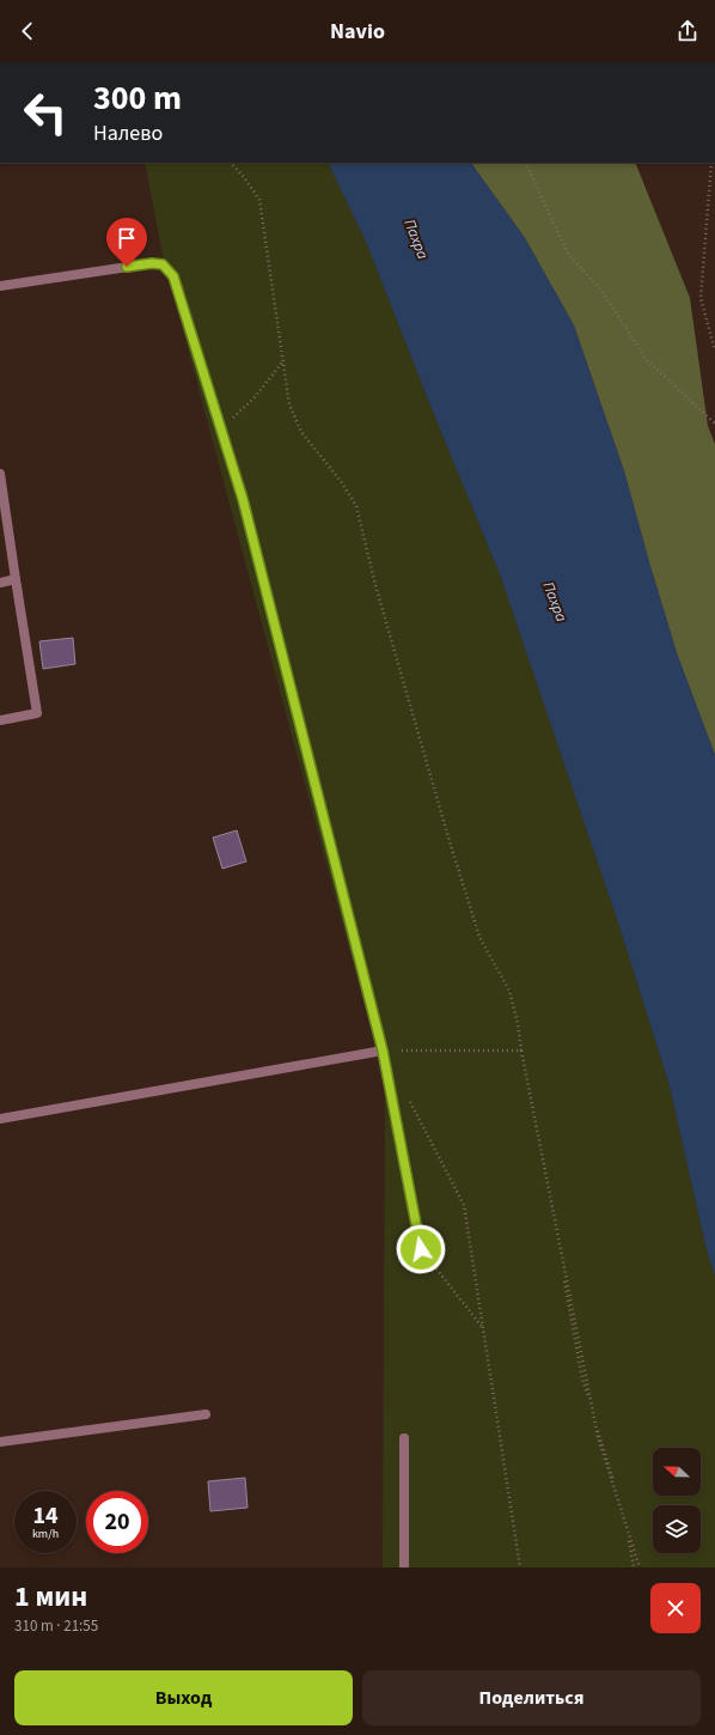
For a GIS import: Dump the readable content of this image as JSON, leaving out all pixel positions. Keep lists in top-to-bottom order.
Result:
{
  "water": ["Пахра"],
  "north": "left",
  "page": {
    "header": "Navio",
    "turn": ["300 m", "Налево"],
    "speed": "14 km/h",
    "limit": "20",
    "heading": ["1 мин", "310 m · 21:55"],
    "buttons": ["Выход", "Поделиться"]
  }
}
